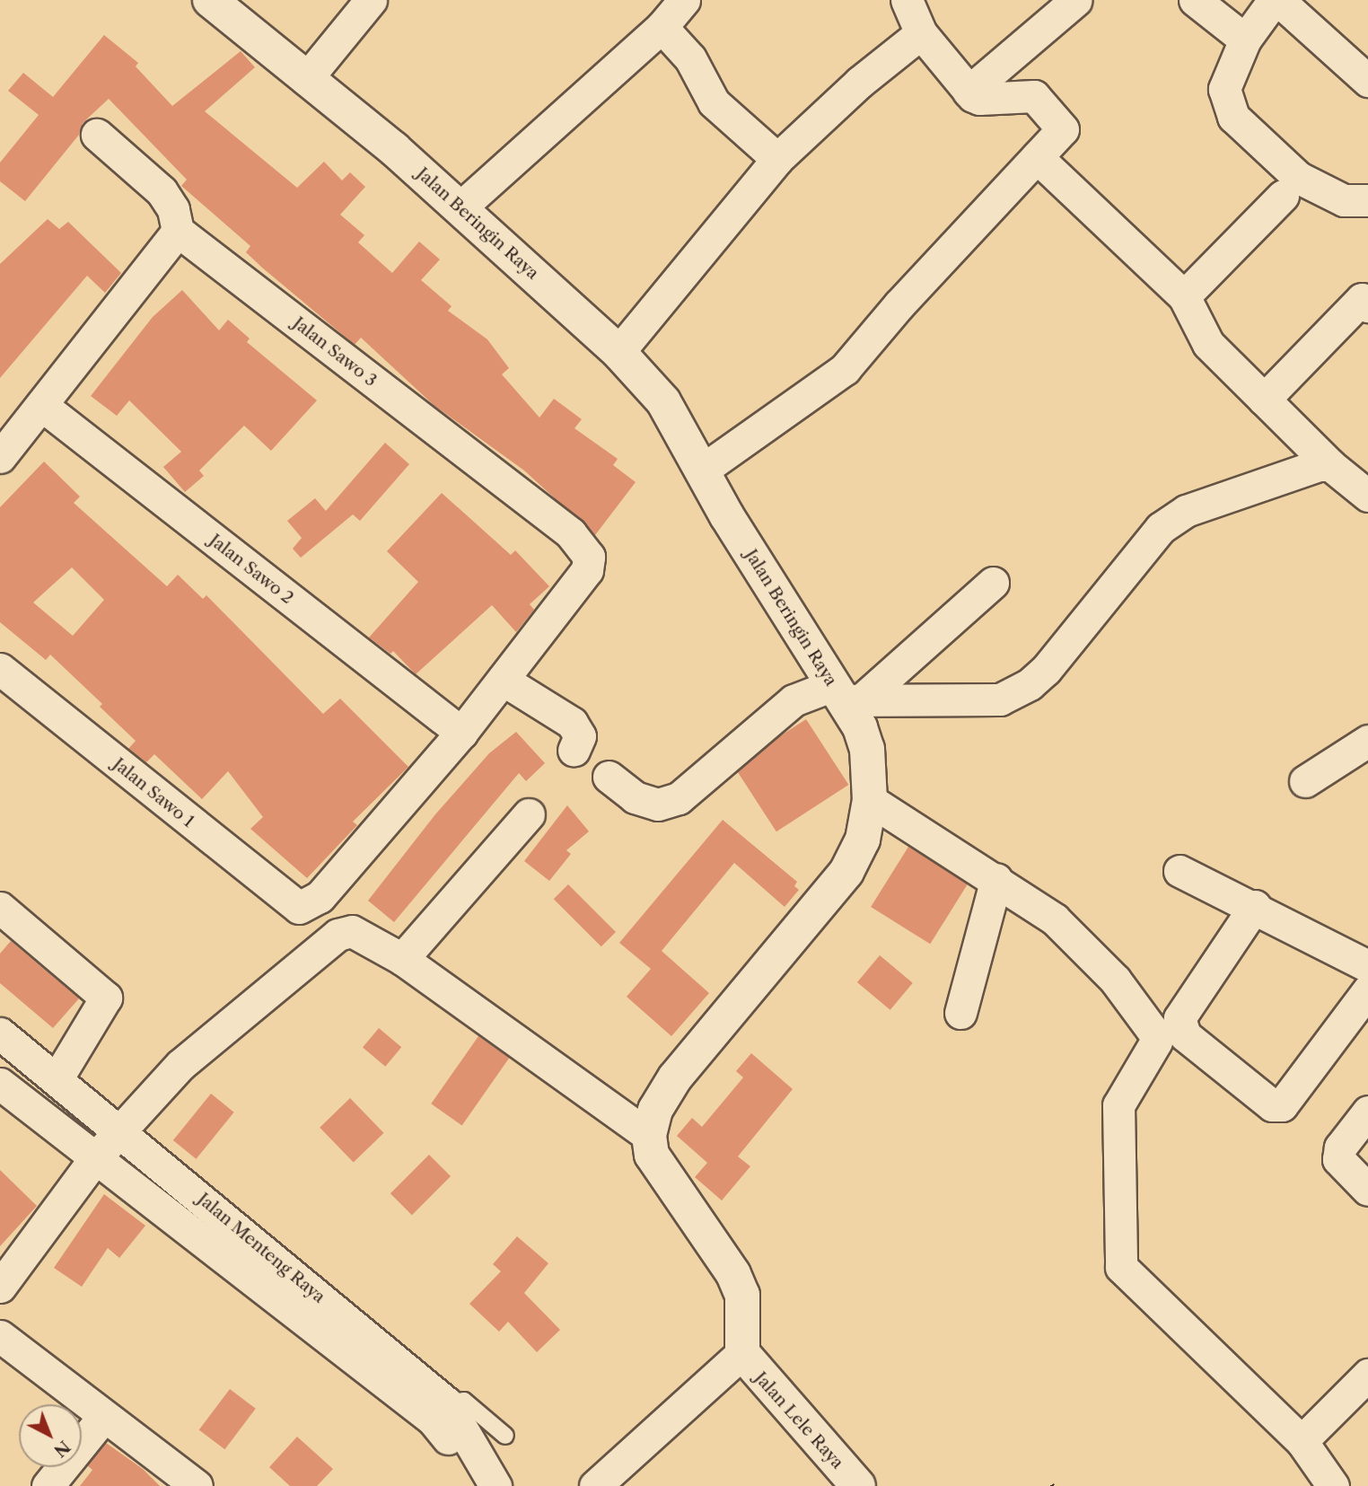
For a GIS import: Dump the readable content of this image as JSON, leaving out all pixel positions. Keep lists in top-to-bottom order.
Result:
{
  "streets": {
    "street": [
      "Jalan Beringin Raya",
      "Jalan Sawo 3",
      "Jalan Sawo 2",
      "Jalan Sawo 1",
      "Jalan Menteng Raya",
      "Jalan Lele Raya"
    ]
  },
  "crossings": [
    ["Jalan Sawo 2", "Jalan Sawo 1"]
  ],
  "north": "bottom right"
}
